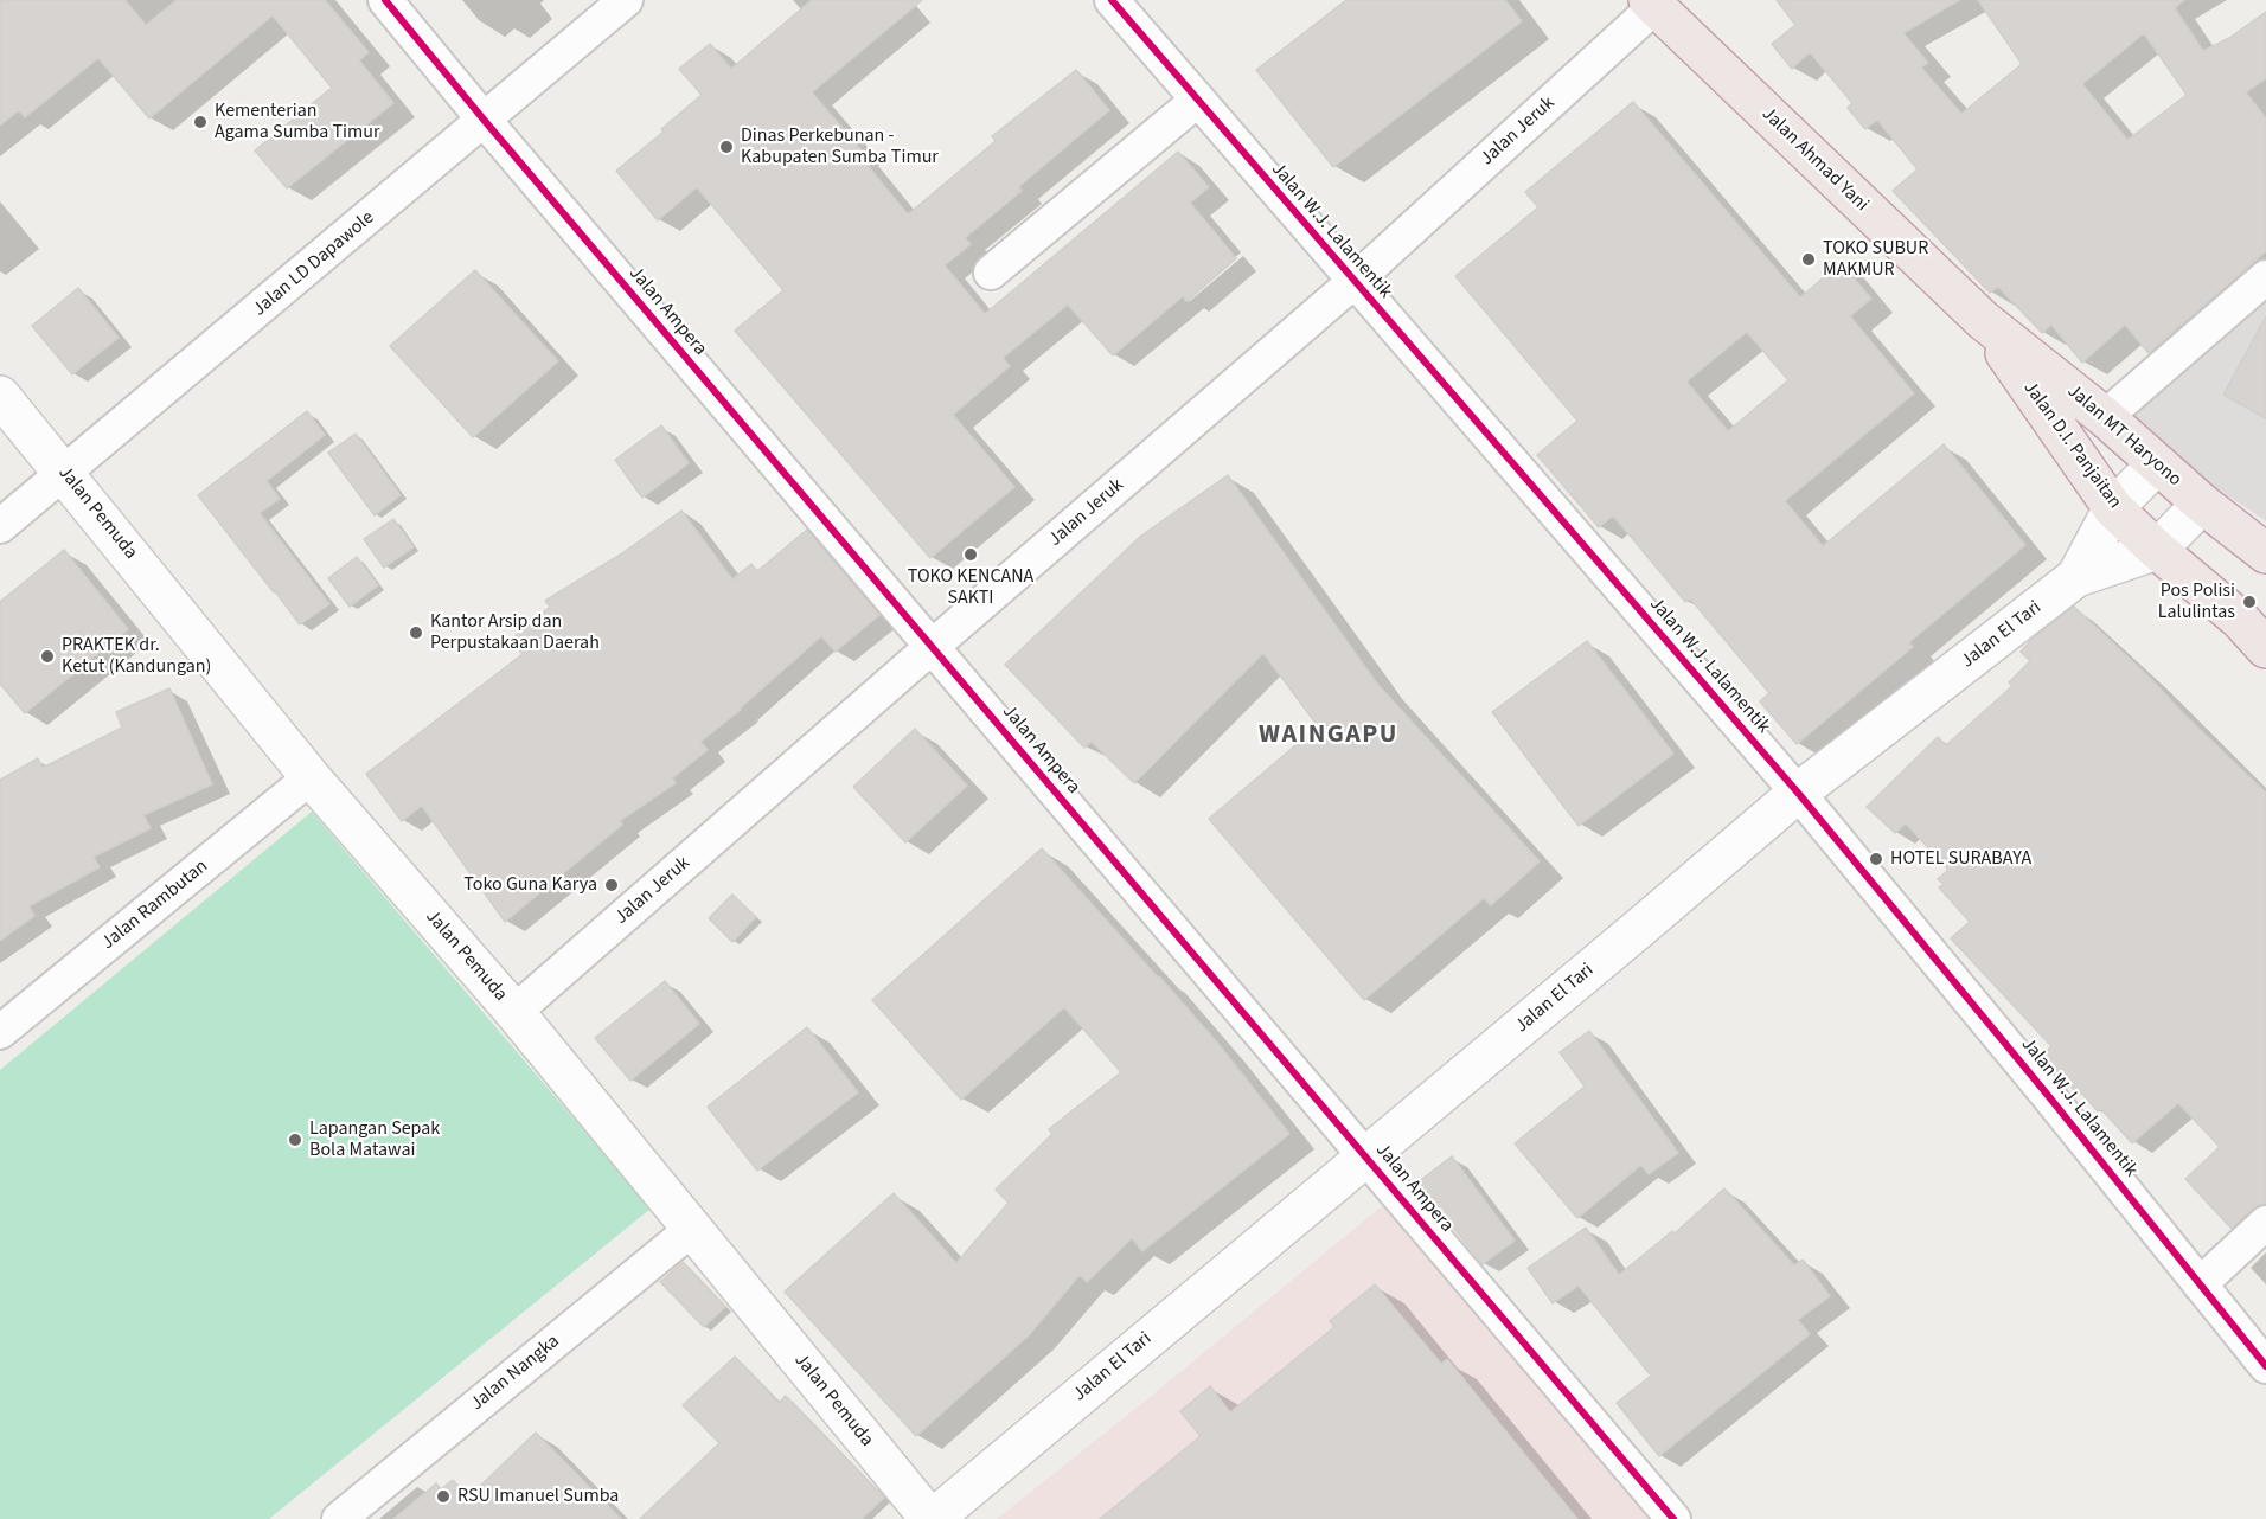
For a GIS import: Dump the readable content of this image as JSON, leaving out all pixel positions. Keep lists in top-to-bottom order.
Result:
{
  "streets": {
    "highway": ["Jalan Ahmad Yani", "Jalan MT Haryono", "Jalan D.I. Panjaitan"],
    "street": [
      "Jalan Jeruk",
      "Jalan W.J. Lalamentik",
      "Jalan LD Dapawole",
      "Jalan Ampera",
      "Jalan Pemuda",
      "Jalan El Tari",
      "Jalan Rambutan",
      "Jalan Nangka"
    ]
  },
  "crossings": [
    ["Jalan Jeruk", "Jalan Ahmad Yani"],
    ["Jalan Jeruk", "Jalan W.J. Lalamentik"],
    ["Jalan Jeruk", "Jalan Ampera"],
    ["Jalan Jeruk", "Jalan Pemuda"],
    ["Jalan Ahmad Yani", "Jalan MT Haryono"],
    ["Jalan Ahmad Yani", "Jalan D.I. Panjaitan"],
    ["Jalan W.J. Lalamentik", "Jalan El Tari"],
    ["Jalan LD Dapawole", "Jalan Ampera"],
    ["Jalan LD Dapawole", "Jalan Pemuda"],
    ["Jalan Ampera", "Jalan El Tari"],
    ["Jalan MT Haryono", "Jalan D.I. Panjaitan"],
    ["Jalan MT Haryono", "Jalan El Tari"],
    ["Jalan D.I. Panjaitan", "Jalan El Tari"],
    ["Jalan Pemuda", "Jalan El Tari"],
    ["Jalan Pemuda", "Jalan Rambutan"],
    ["Jalan Pemuda", "Jalan Nangka"]
  ],
  "districts": ["WAINGAPU"],
  "places": [
    "Kementerian Agama Sumba Timur",
    "Dinas Perkebunan - Kabupaten Sumba Timur",
    "TOKO SUBUR MAKMUR",
    "TOKO KENCANA SAKTI",
    "Pos Polisi Lalulintas",
    "Kantor Arsip dan Perpustakaan Daerah",
    "PRAKTEK dr. Ketut (Kandungan)",
    "HOTEL SURABAYA",
    "Toko Guna Karya",
    "Lapangan Sepak Bola Matawai",
    "RSU Imanuel Sumba"
  ]
}
